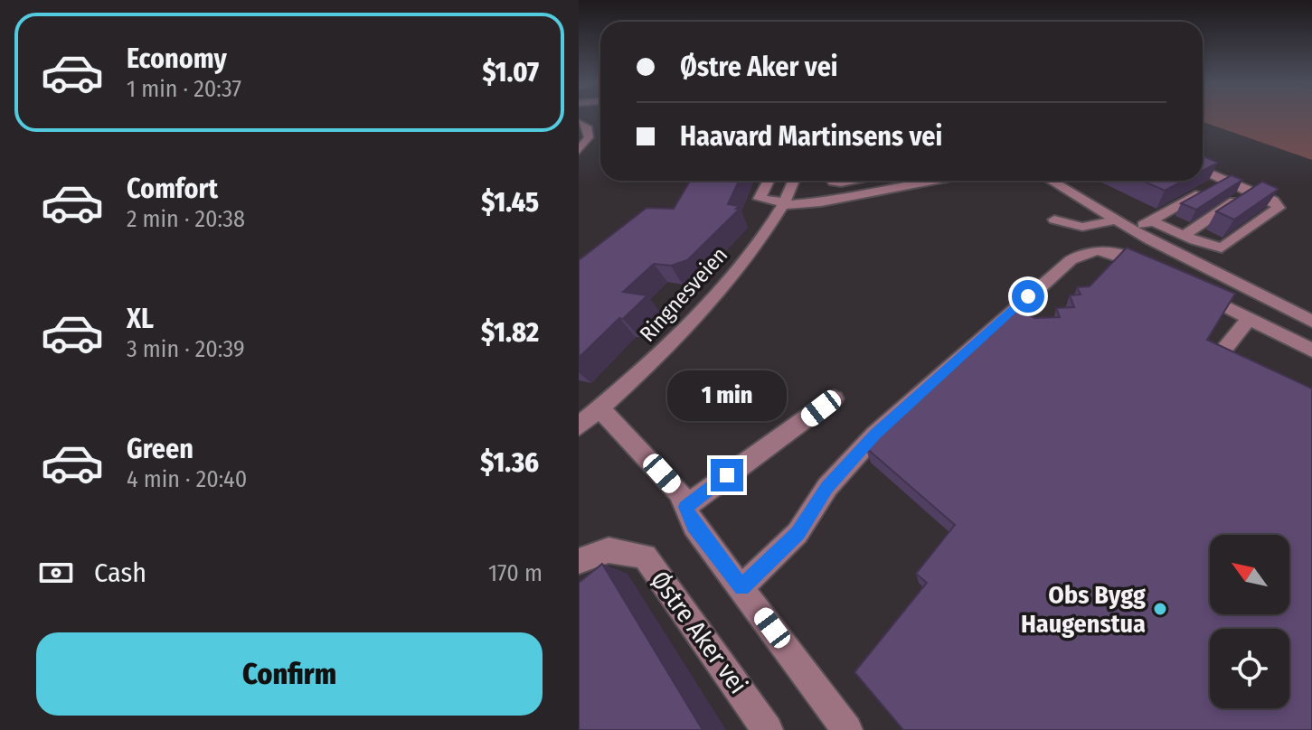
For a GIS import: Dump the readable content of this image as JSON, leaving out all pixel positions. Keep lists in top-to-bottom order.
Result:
{
  "streets": {
    "street": ["Ringnesveien", "Østre Aker vei"]
  },
  "places": ["Obs Bygg Haugenstua"],
  "north": "top left",
  "page": {
    "list": [
      {
        "name": "Economy",
        "note": "1 min · 20:37",
        "value": "$1.07"
      },
      {
        "name": "Comfort",
        "note": "2 min · 20:38",
        "value": "$1.45"
      },
      {
        "name": "XL",
        "note": "3 min · 20:39",
        "value": "$1.82"
      },
      {
        "name": "Green",
        "note": "4 min · 20:40",
        "value": "$1.36"
      }
    ],
    "banner": ["Østre Aker vei", "Haavard Martinsens vei"],
    "bubble": "1 min",
    "pay": ["Cash", "170 m"],
    "buttons": "Confirm"
  }
}
